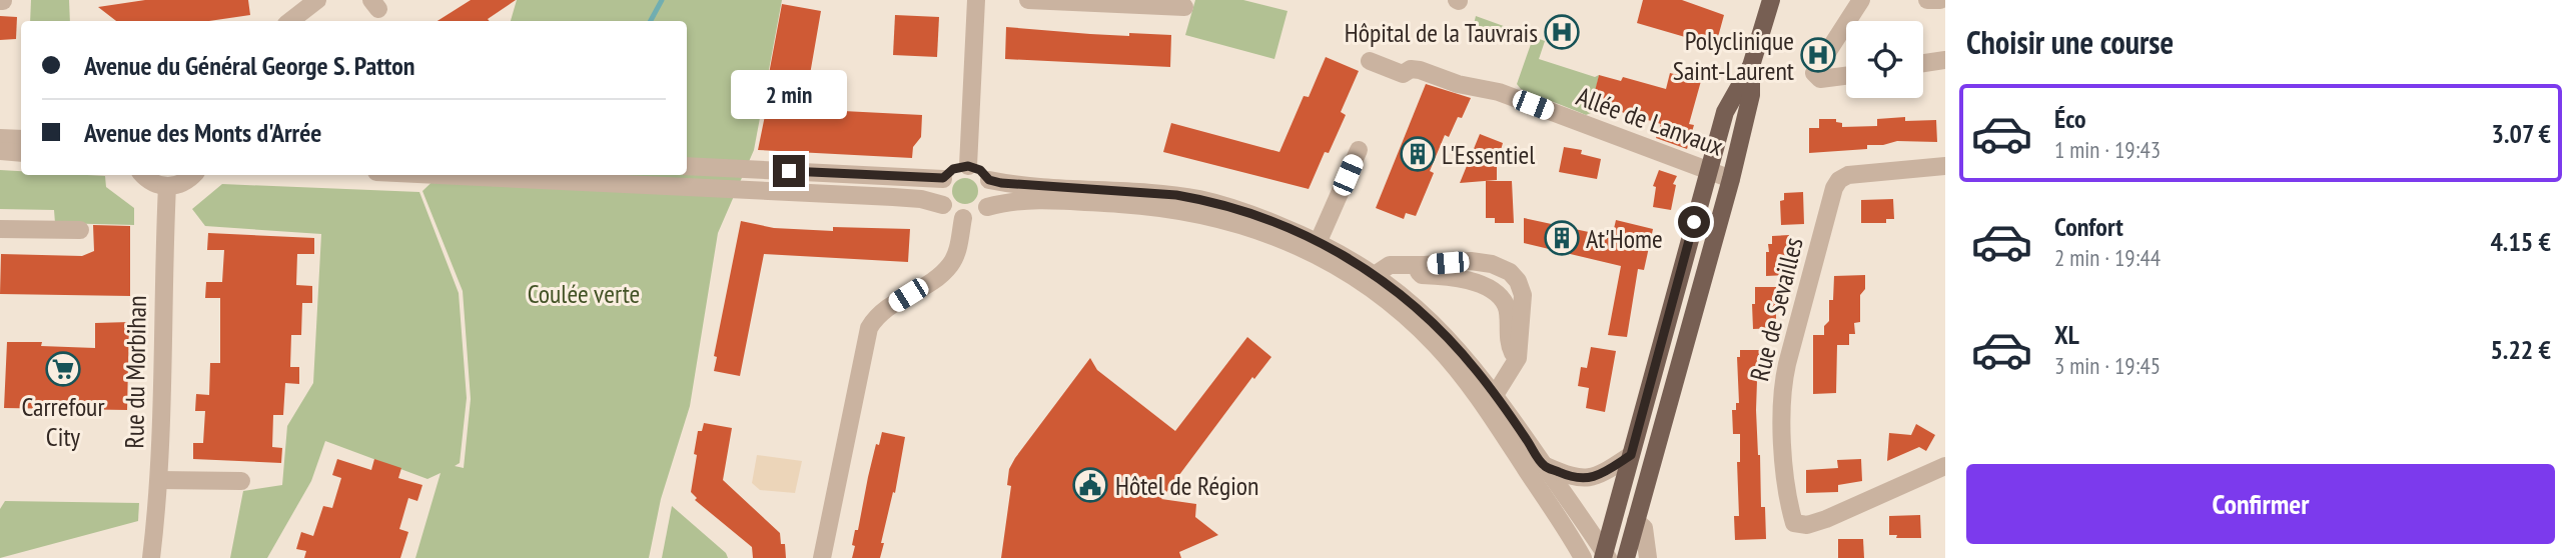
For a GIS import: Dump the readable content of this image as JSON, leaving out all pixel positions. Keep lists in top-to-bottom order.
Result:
{
  "streets": {
    "street": ["Allée de Lanvaux", "Rue de Sevailles", "Rue du Morbihan"]
  },
  "parks": ["Coulée verte"],
  "places": {
    "hospital": ["Hôpital de la Tauvrais", "Polyclinique Saint-Laurent"],
    "building": ["L'Essentiel", "At'Home"],
    "supermarket": ["Carrefour City"],
    "public building": ["Hôtel de Région"]
  },
  "page": {
    "heading": "Choisir une course",
    "banner": ["Avenue du Général George S. Patton", "Avenue des Monts d'Arrée"],
    "bubble": "2 min",
    "list": [
      {
        "name": "Éco",
        "note": "1 min · 19:43",
        "value": "3.07 €"
      },
      {
        "name": "Confort",
        "note": "2 min · 19:44",
        "value": "4.15 €"
      },
      {
        "name": "XL",
        "note": "3 min · 19:45",
        "value": "5.22 €"
      }
    ],
    "buttons": "Confirmer"
  }
}
